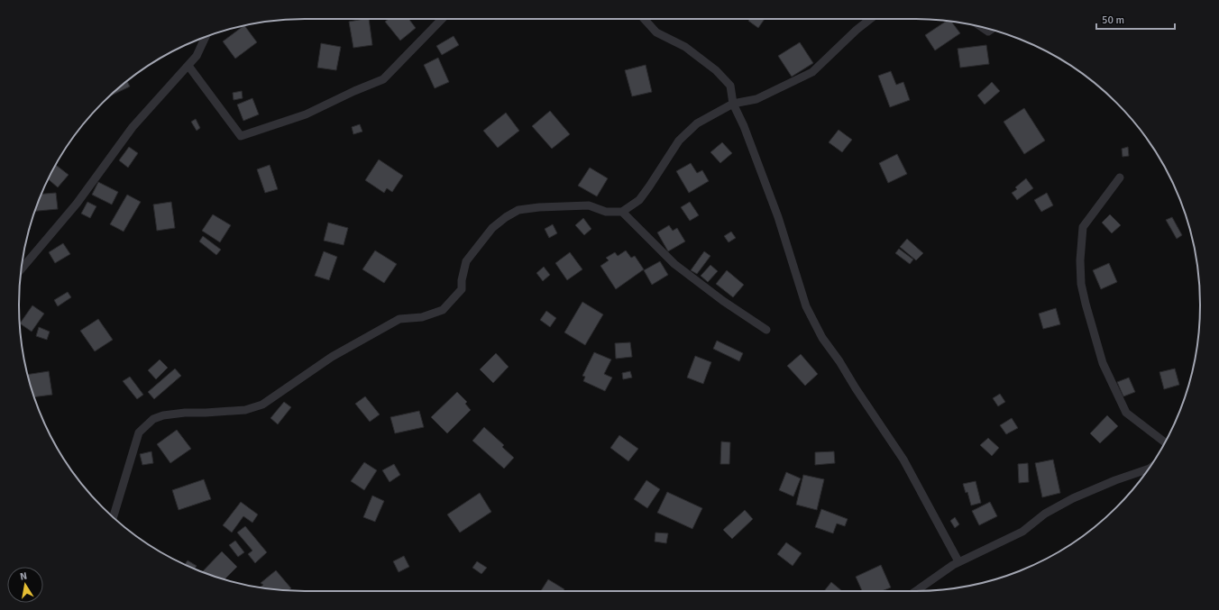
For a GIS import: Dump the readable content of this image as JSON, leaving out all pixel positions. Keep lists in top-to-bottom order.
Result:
{
  "scale_bar": "50 m",
  "north": "top"
}
